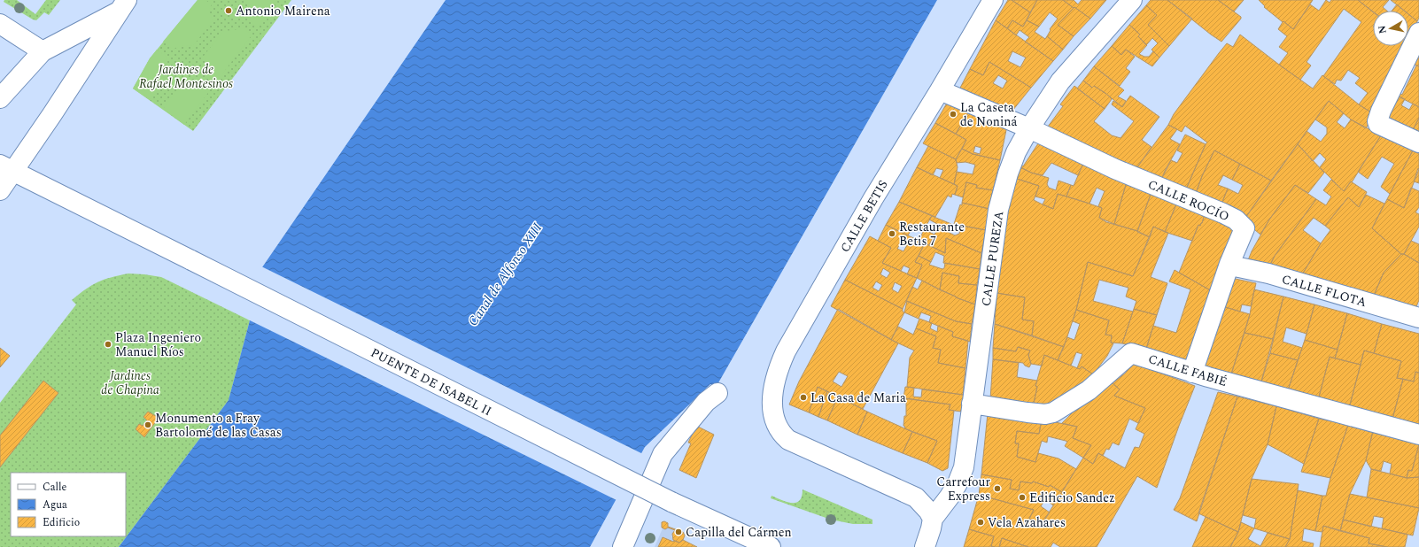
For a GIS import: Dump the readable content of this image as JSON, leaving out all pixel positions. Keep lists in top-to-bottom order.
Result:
{
  "streets": {
    "street": [
      "CALLE ROCÍO",
      "CALLE BETIS",
      "CALLE PUREZA",
      "CALLE FLOTA",
      "CALLE FABIÉ",
      "PUENTE DE ISABEL II"
    ]
  },
  "crossings": [
    ["CALLE ROCÍO", "CALLE PUREZA"],
    ["CALLE ROCÍO", "CALLE FLOTA"],
    ["CALLE ROCÍO", "CALLE FABIÉ"],
    ["CALLE BETIS", "CALLE PUREZA"],
    ["CALLE PUREZA", "CALLE FABIÉ"]
  ],
  "water": ["Canal de Alfonso XIII"],
  "parks": ["Jardines de Rafael Montesinos", "Jardines de Chapina"],
  "places": [
    "Antonio Mairena",
    "La Caseta de Noniná",
    "Restaurante Betis 7",
    "Plaza Ingeniero Manuel Ríos",
    "La Casa de Maria",
    "Monumento a Fray Bartolomé de las Casas",
    "Carrefour Express",
    "Edificio Sandez",
    "Vela Azahares",
    "Capilla del Cármen"
  ],
  "legend": ["Calle", "Agua", "Edificio"],
  "north": "left"
}
